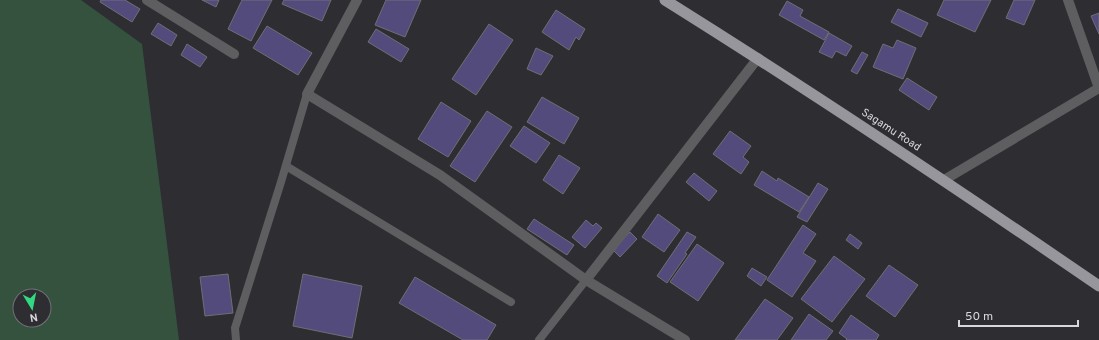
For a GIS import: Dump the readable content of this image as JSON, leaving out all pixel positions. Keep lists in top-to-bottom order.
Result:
{
  "streets": {
    "highway": ["Sagamu Road"]
  },
  "scale_bar": "50 m",
  "north": "bottom"
}
